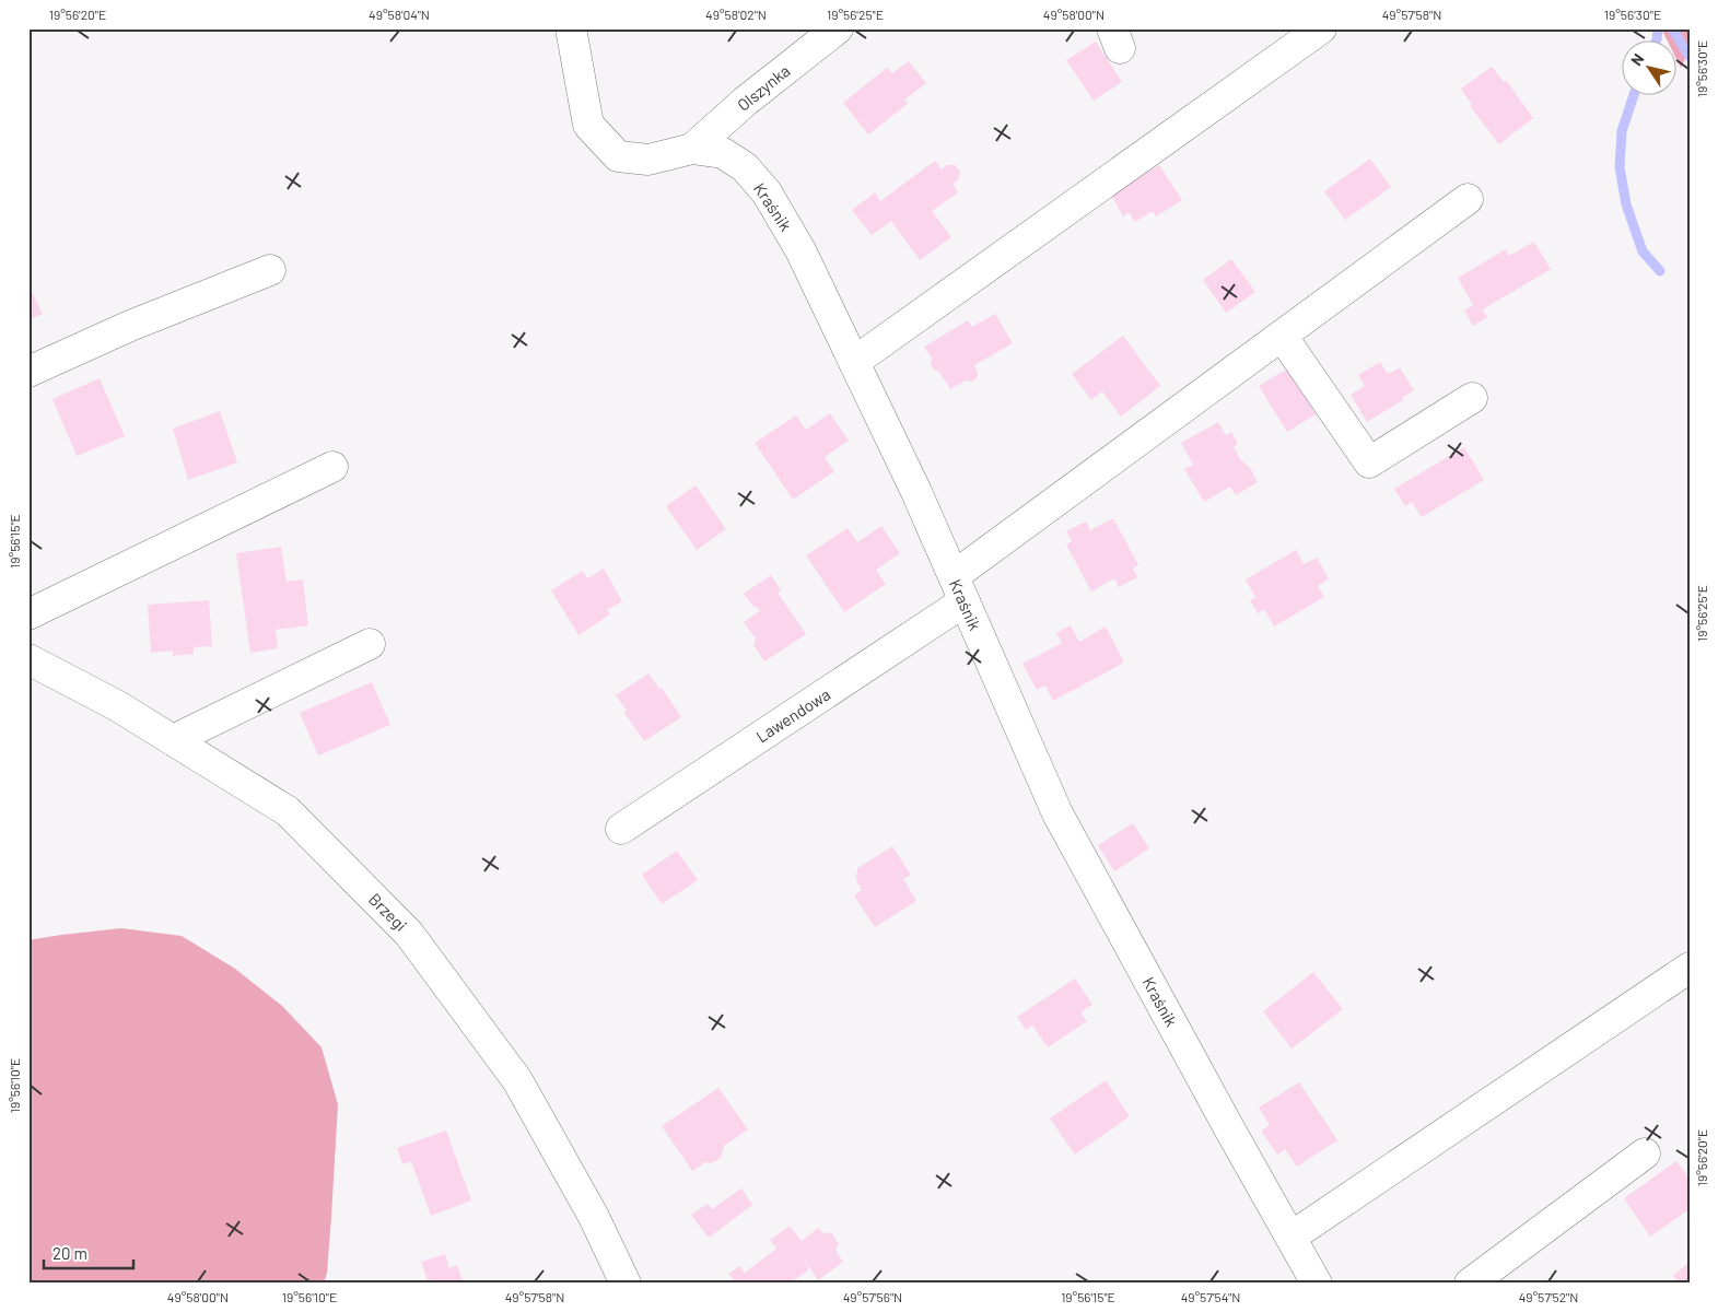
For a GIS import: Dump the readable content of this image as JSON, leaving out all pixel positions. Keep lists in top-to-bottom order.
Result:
{
  "streets": {
    "street": [
      "Olszynka",
      "Kraśnik",
      "Lawendowa",
      "Brzegi"
    ]
  },
  "crossings": [
    ["Olszynka", "Kraśnik"],
    ["Kraśnik", "Lawendowa"]
  ],
  "scale_bar": "20 m",
  "north": "top left",
  "coordinates": [
    "19°56'20\"E",
    "49°58'04\"N",
    "49°58'02\"N",
    "19°56'25\"E",
    "49°58'00\"N",
    "49°57'58\"N",
    "19°56'30\"E",
    "19°56'15\"E",
    "19°56'10\"E",
    "49°57'56\"N",
    "49°57'54\"N",
    "49°57'52\"N"
  ]
}
